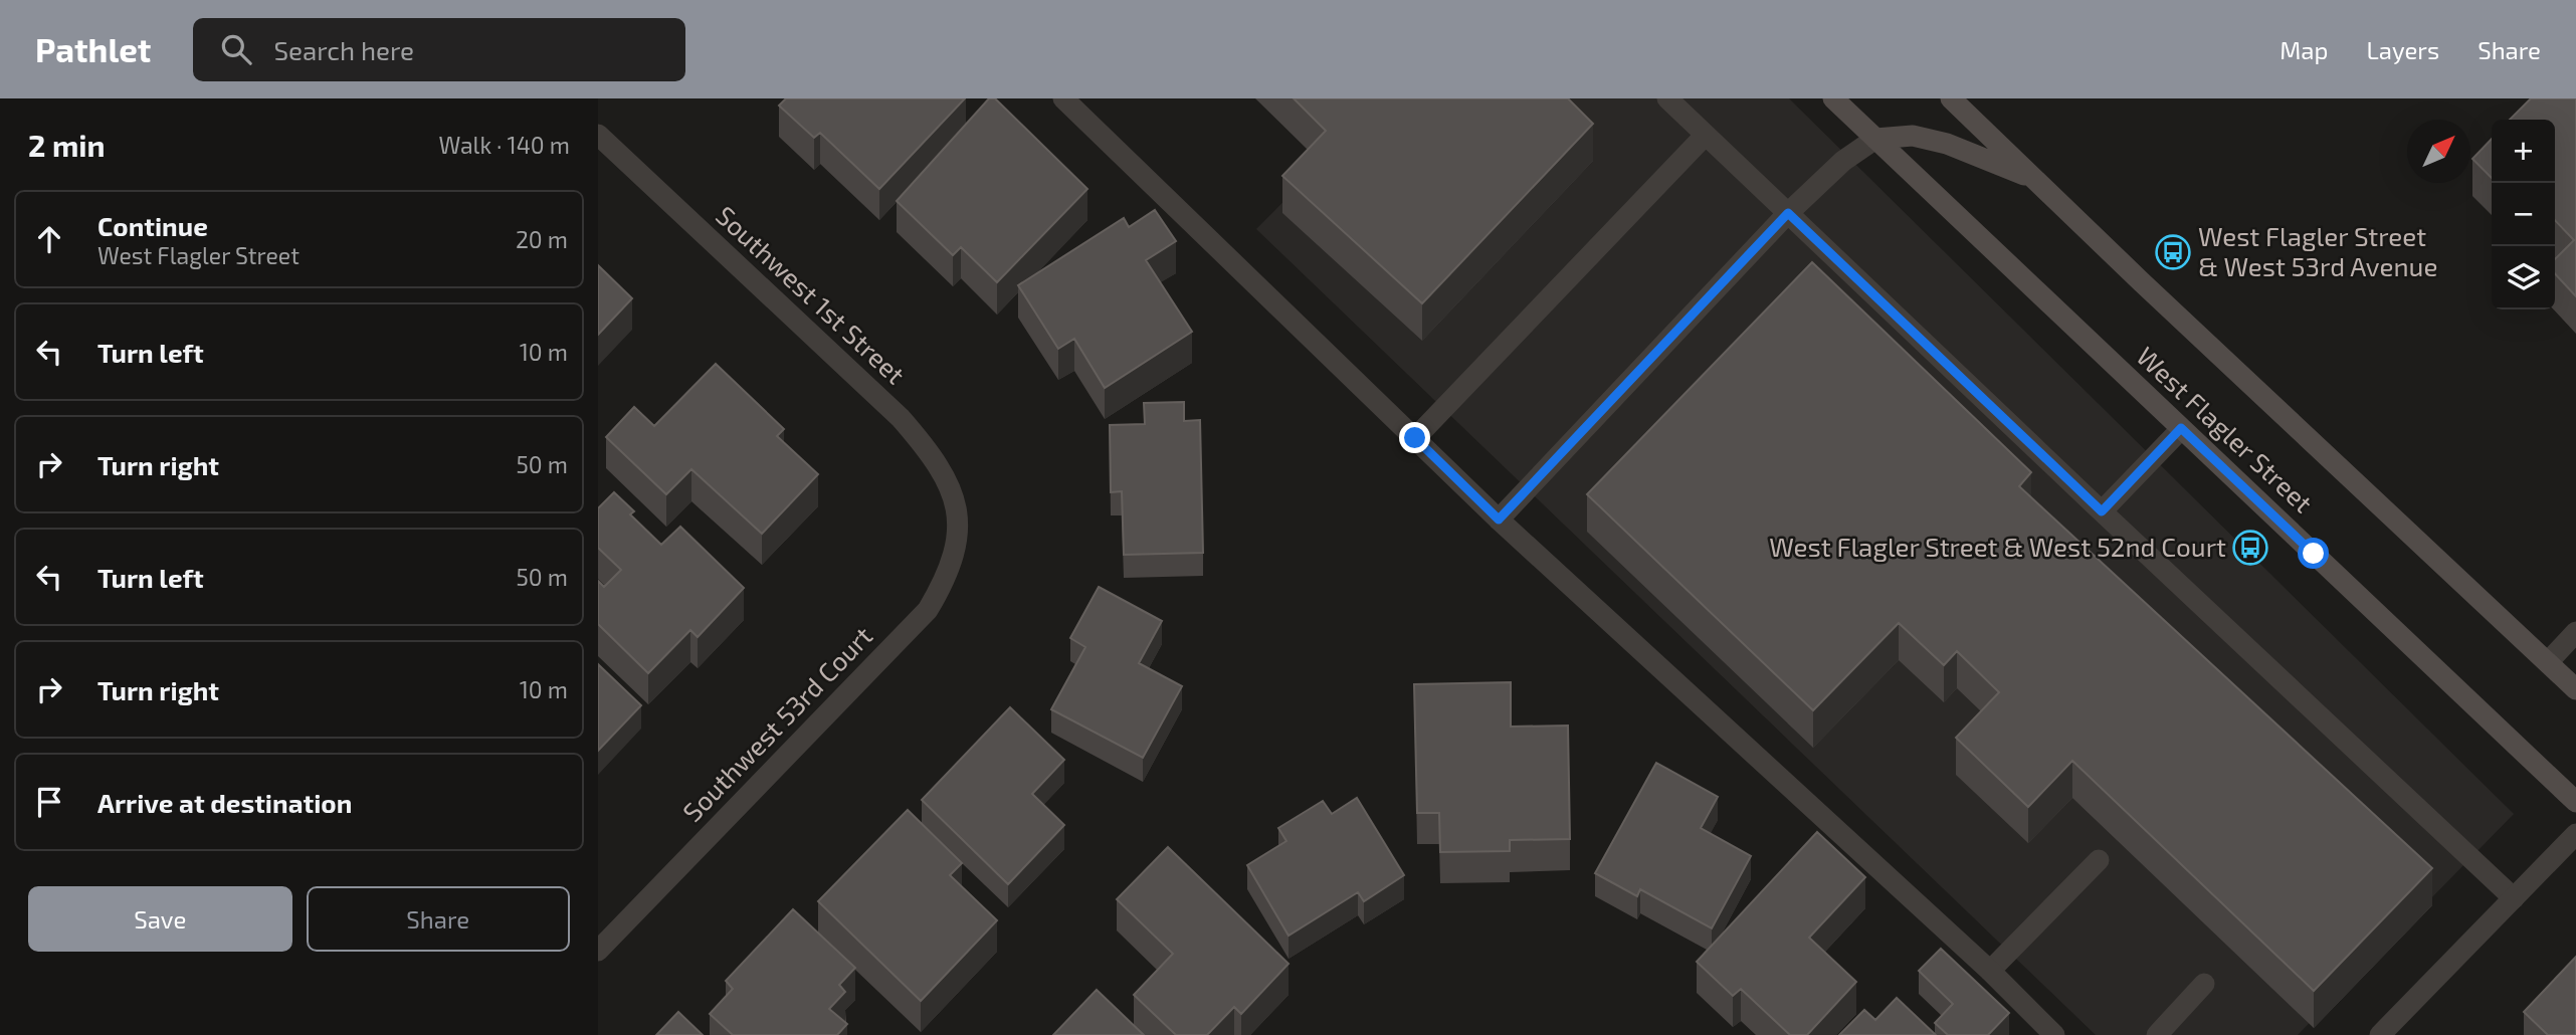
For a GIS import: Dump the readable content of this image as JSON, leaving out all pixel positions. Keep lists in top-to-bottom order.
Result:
{
  "streets": {
    "main road": ["West Flagler Street"],
    "street": ["Southwest 1st Street", "Southwest 53rd Court"]
  },
  "crossings": [
    ["Southwest 1st Street", "Southwest 53rd Court"]
  ],
  "places": {
    "bus stop": ["West Flagler Street & West 53rd Avenue", "West Flagler Street & West 52nd Court"]
  },
  "north": "top right",
  "page": {
    "header": "Pathlet",
    "search": "Search here",
    "nav": ["Map", "Layers", "Share"],
    "heading": ["2 min", "Walk · 140 m"],
    "map_buttons": ["+", "−"],
    "list": [
      ["Continue", "West Flagler Street", "20 m"],
      ["Turn left", "10 m"],
      ["Turn right", "50 m"],
      ["Turn left", "50 m"],
      ["Turn right", "10 m"],
      "Arrive at destination"
    ],
    "buttons": ["Save", "Share"]
  }
}
